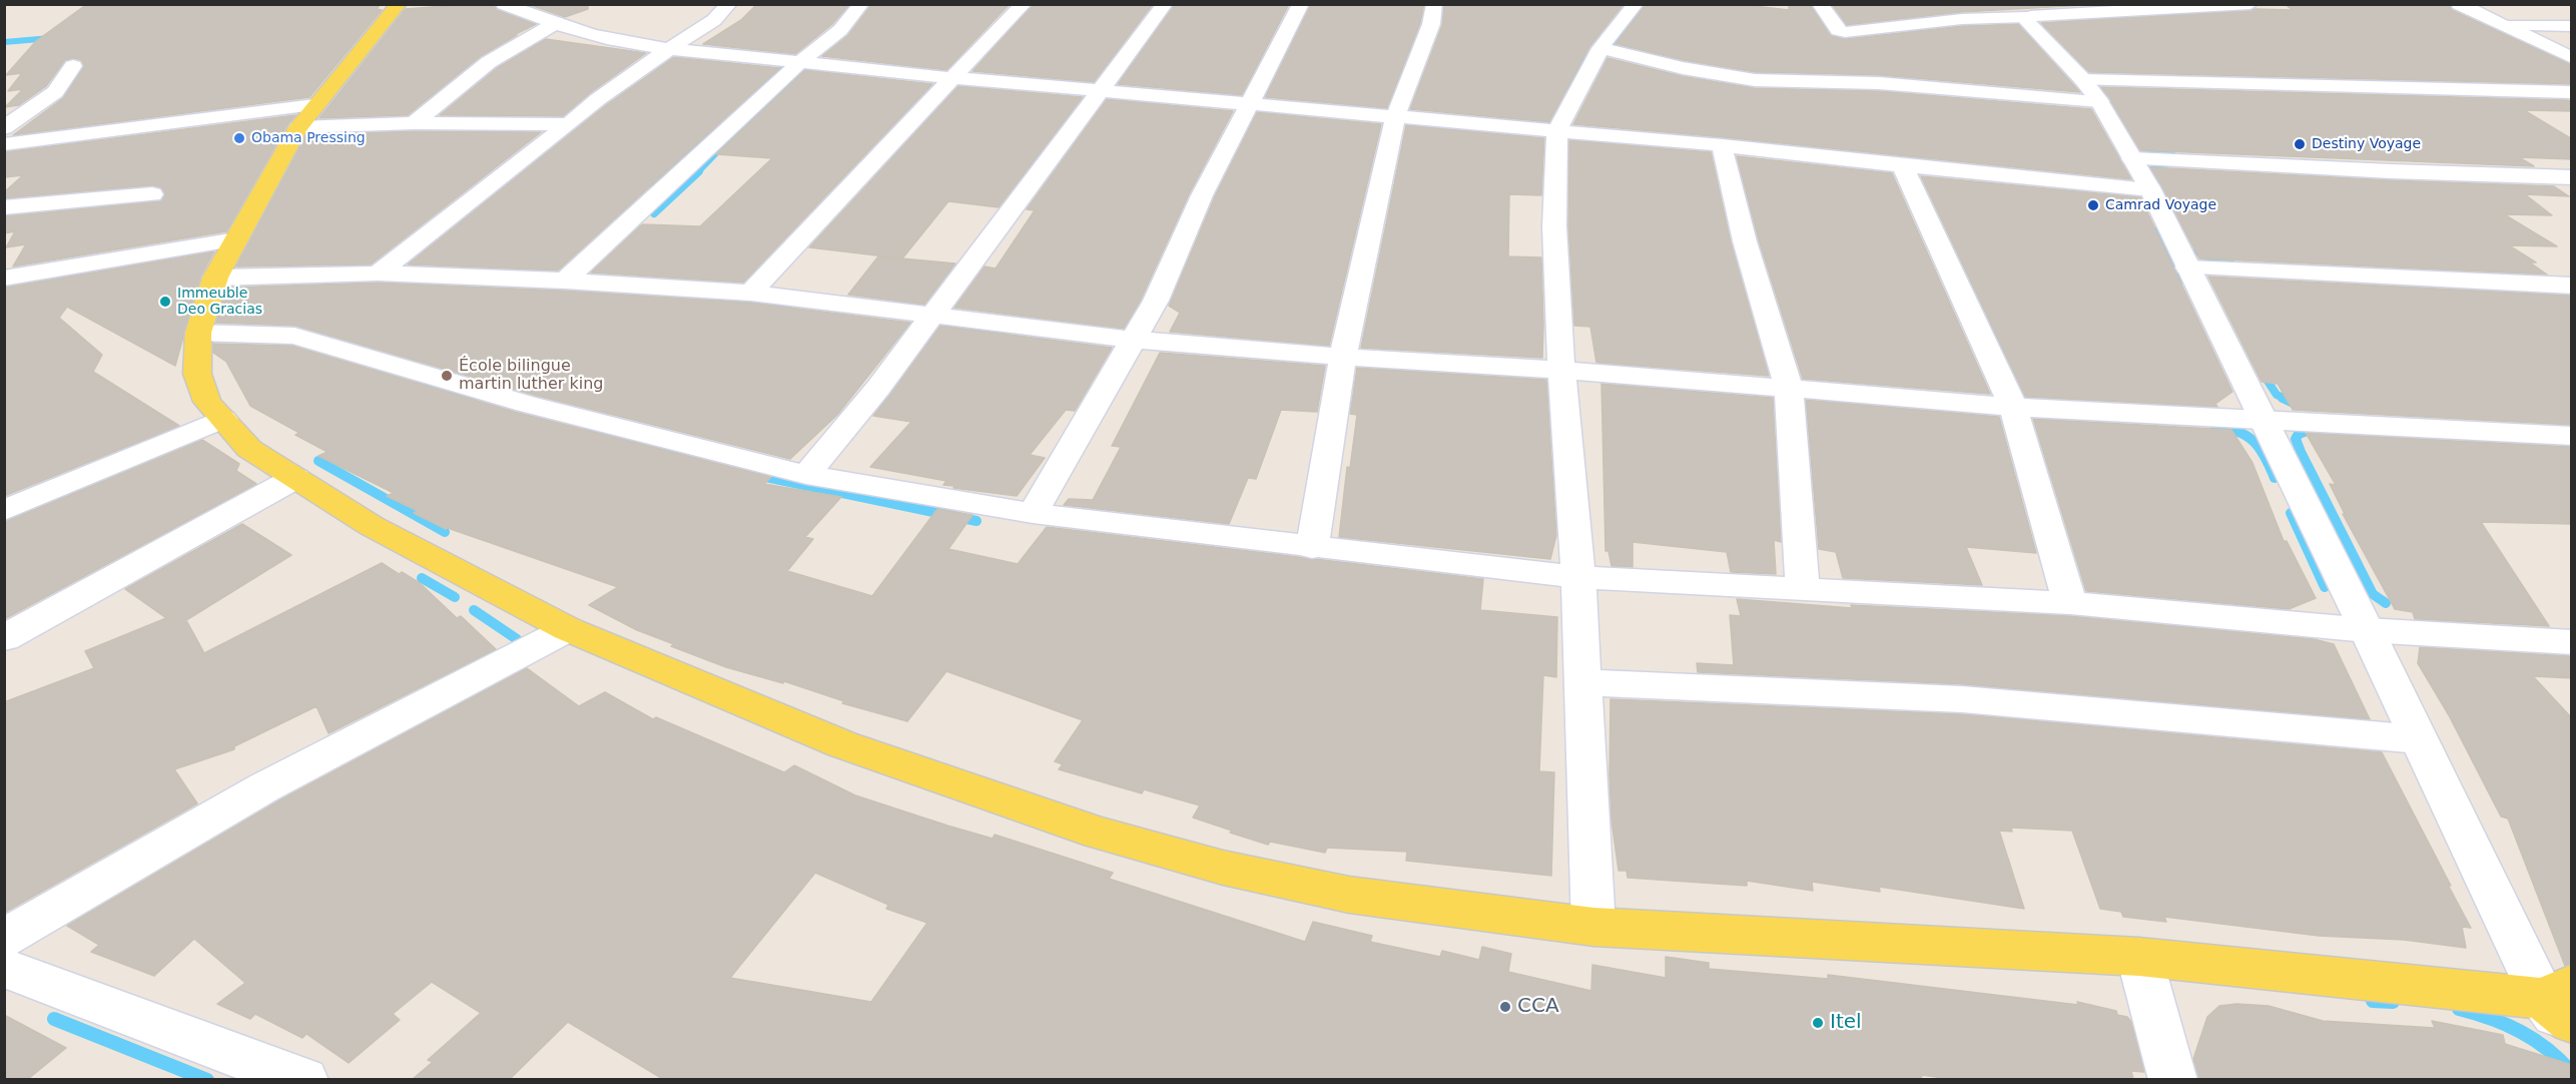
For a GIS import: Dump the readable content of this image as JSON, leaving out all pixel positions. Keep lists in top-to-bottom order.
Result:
{
  "places": [
    "Obama Pressing",
    "Destiny Voyage",
    "Camrad Voyage",
    "Immeuble Deo Gracias",
    "École bilingue martin luther king",
    "CCA",
    "Itel"
  ]
}
